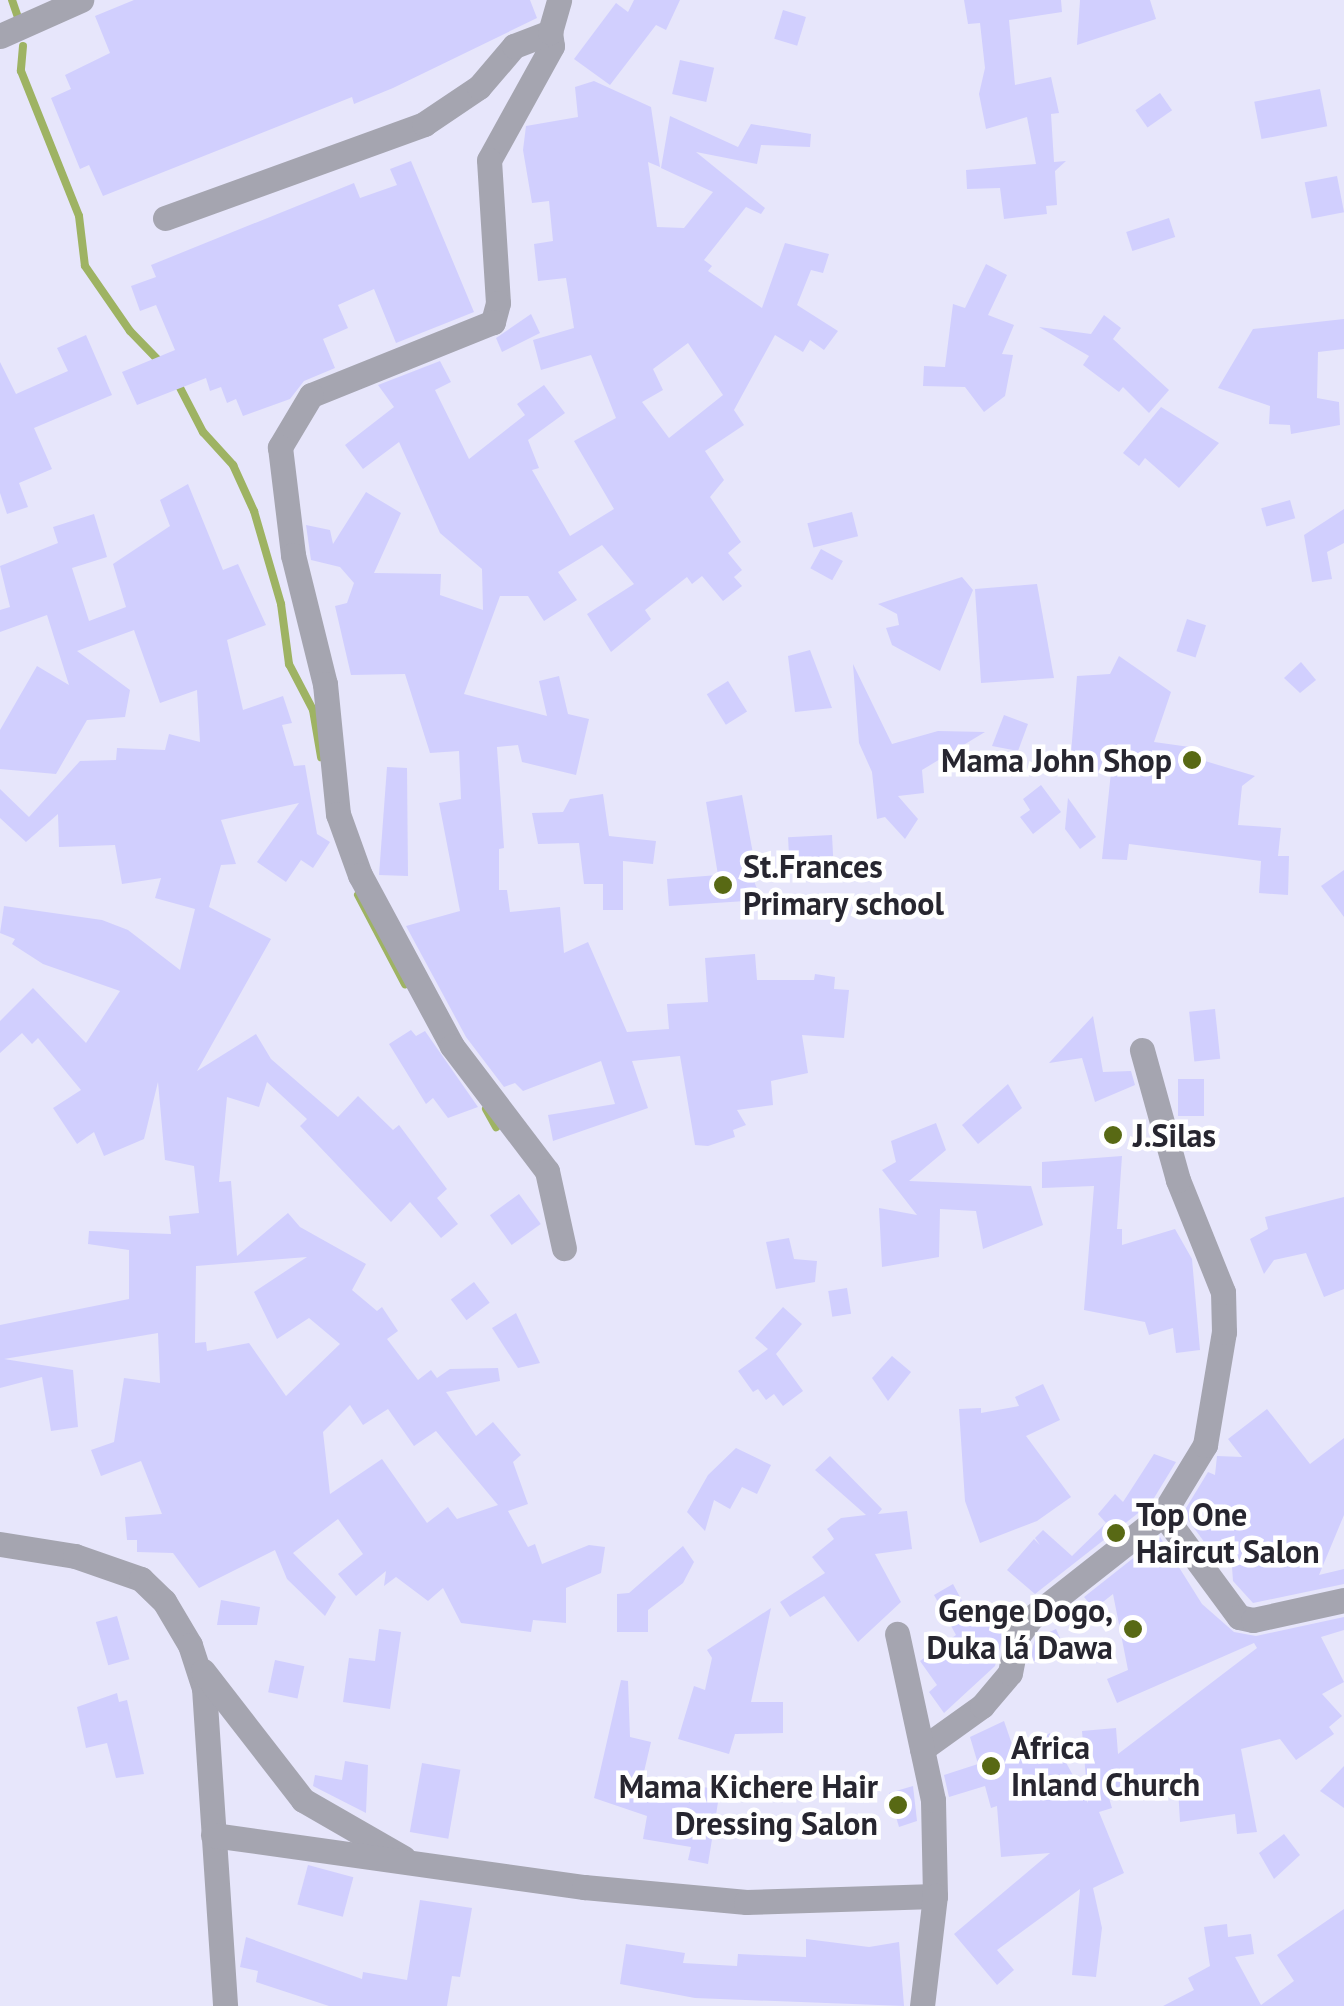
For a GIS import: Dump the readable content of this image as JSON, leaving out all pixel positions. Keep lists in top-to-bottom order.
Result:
{
  "places": [
    "Mama John Shop",
    "St.Frances Primary school",
    "J.Silas",
    "Top One Haircut Salon",
    "Genge Dogo, Duka lá Dawa",
    "Africa Inland Church",
    "Mama Kichere Hair Dressing Salon"
  ]
}
